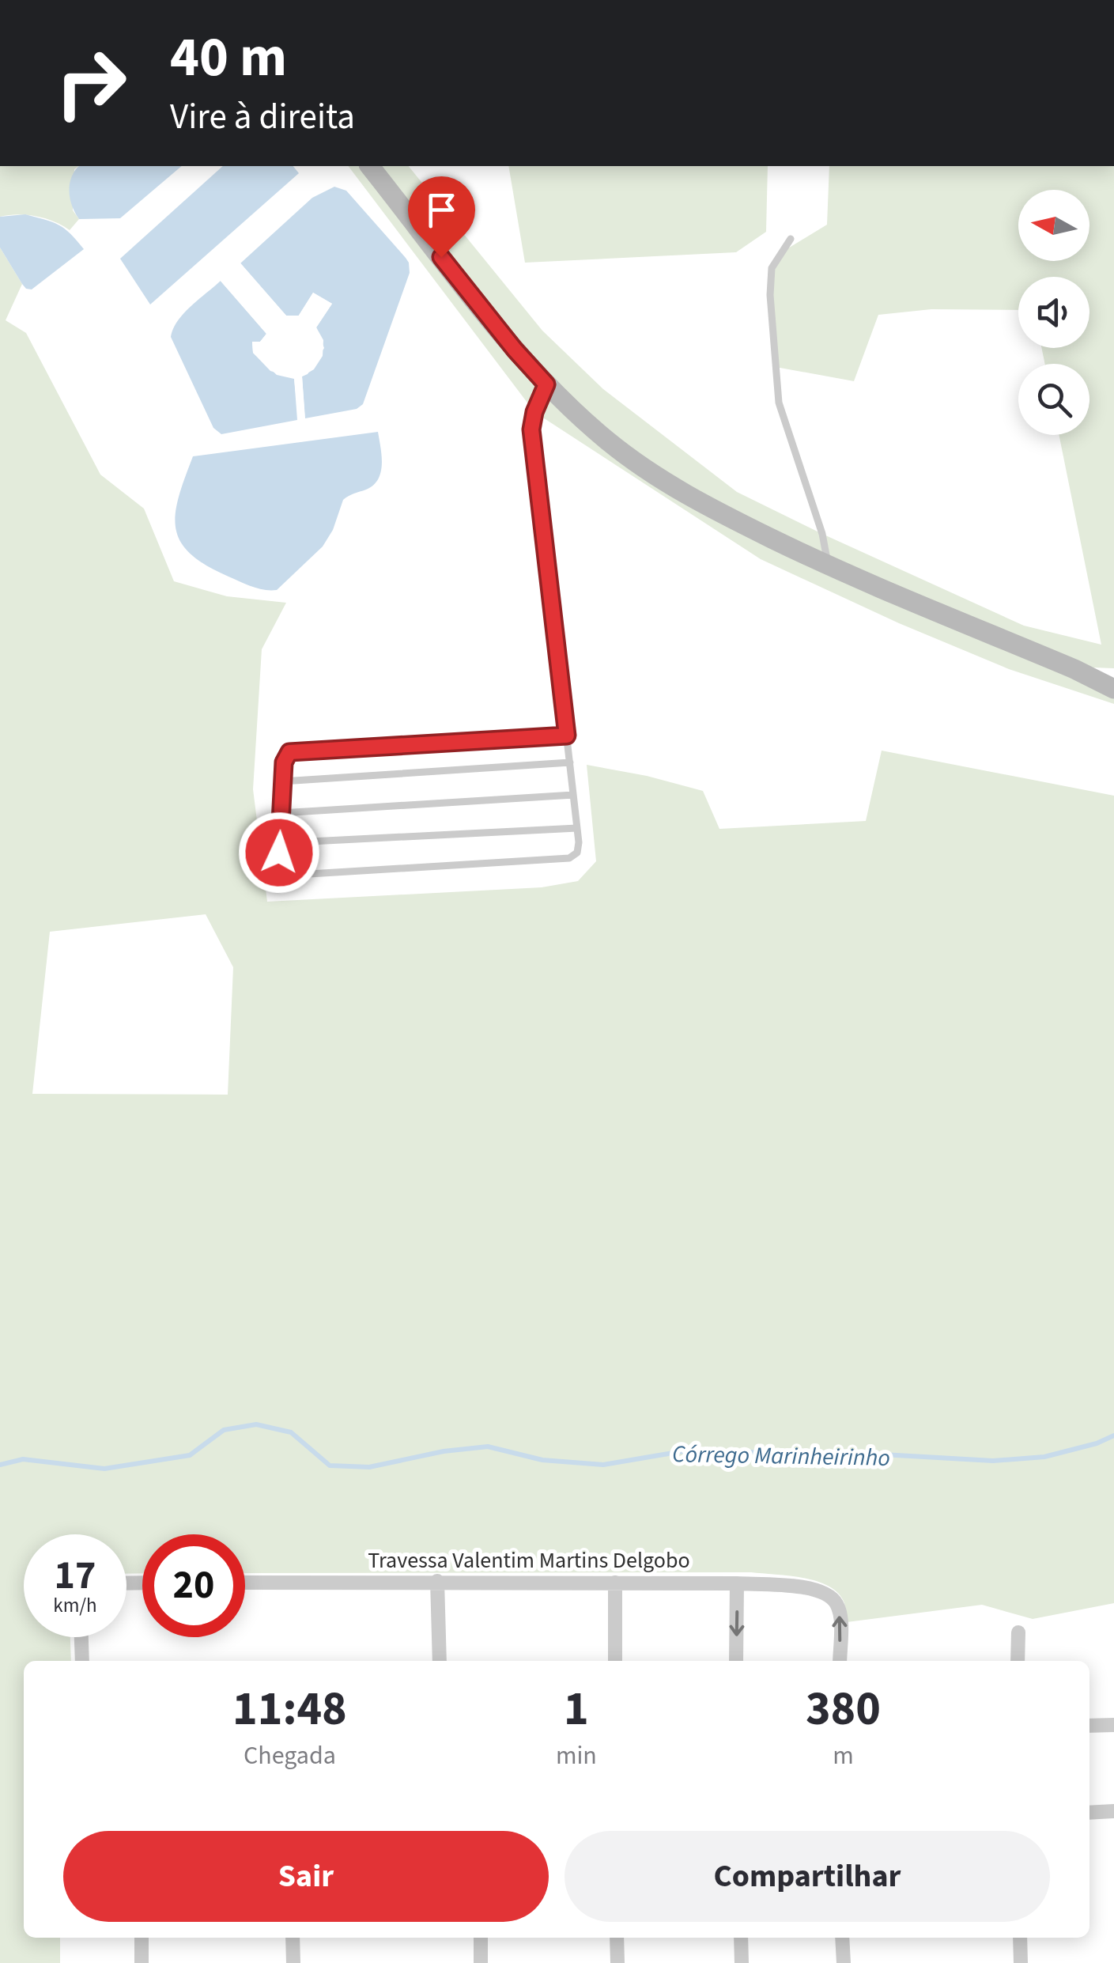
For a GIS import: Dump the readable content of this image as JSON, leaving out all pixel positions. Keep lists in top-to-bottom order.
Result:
{
  "streets": {
    "street": ["Travessa Valentim Martins Delgobo"]
  },
  "water": ["Córrego Marinheirinho"],
  "north": "left",
  "page": {
    "turn": ["40 m", "Vire à direita"],
    "speed": "17 km/h",
    "limit": "20",
    "eta": [
      "11:48",
      "Chegada",
      "1",
      "min",
      "380",
      "m"
    ],
    "buttons": ["Sair", "Compartilhar"]
  }
}
